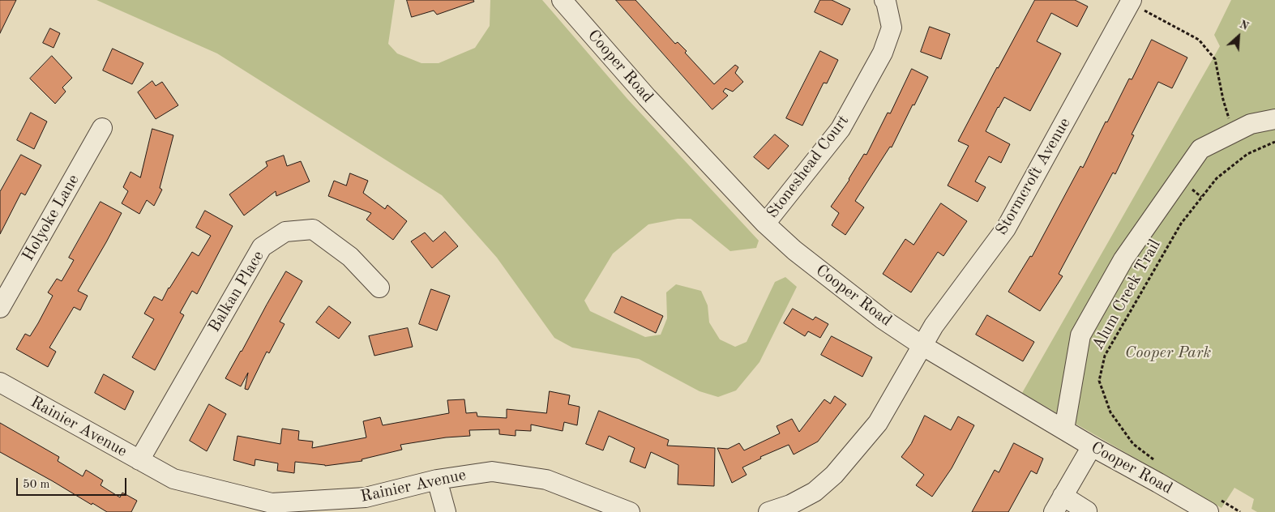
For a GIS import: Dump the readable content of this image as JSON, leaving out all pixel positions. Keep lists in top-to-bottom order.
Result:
{
  "streets": {
    "street": [
      "Cooper Road",
      "Stoneshead Court",
      "Stormcroft Avenue",
      "Holyoke Lane",
      "Balkan Place",
      "Rainier Avenue"
    ],
    "path": ["Alum Creek Trail"]
  },
  "crossings": [
    ["Cooper Road", "Stoneshead Court"],
    ["Cooper Road", "Stormcroft Avenue"],
    ["Balkan Place", "Rainier Avenue"]
  ],
  "parks": ["Cooper Park"],
  "scale_bar": "50 m",
  "north": "top right"
}
